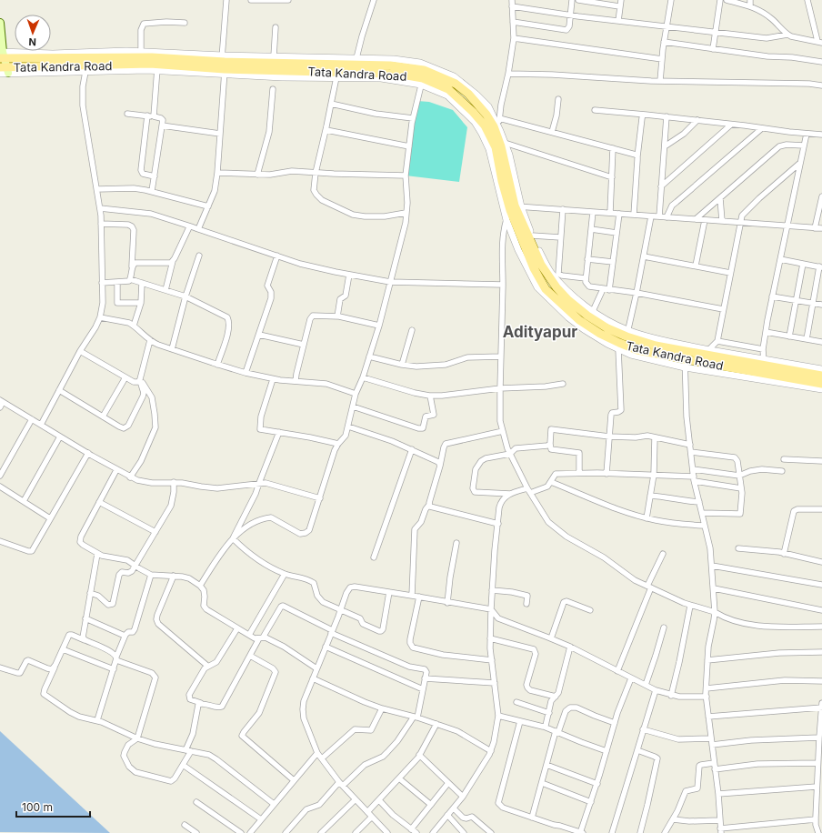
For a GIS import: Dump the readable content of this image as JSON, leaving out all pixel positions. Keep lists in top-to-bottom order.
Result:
{
  "streets": {
    "main road": ["Tata Kandra Road"]
  },
  "districts": ["Adityapur"],
  "scale_bar": "100 m",
  "north": "bottom"
}
